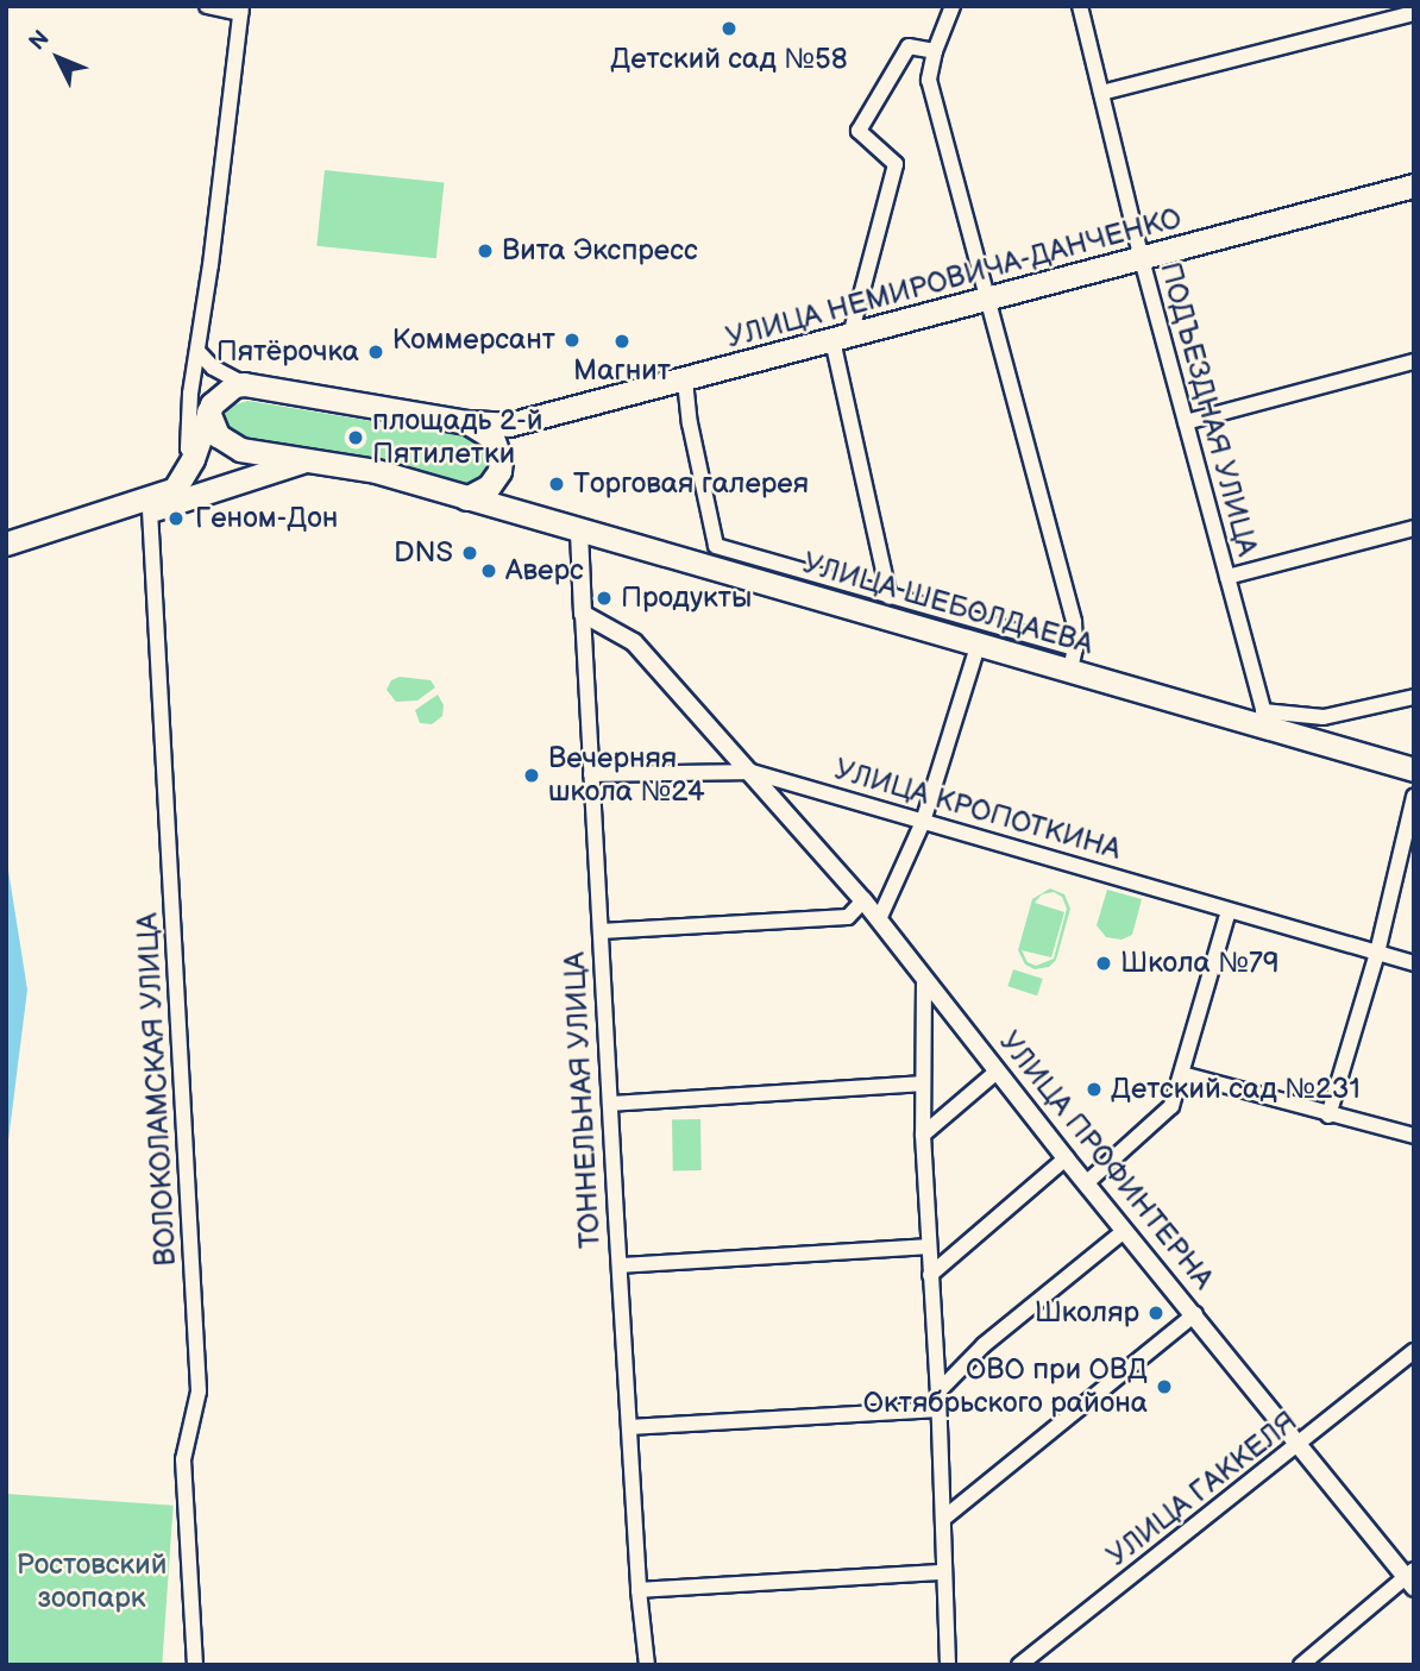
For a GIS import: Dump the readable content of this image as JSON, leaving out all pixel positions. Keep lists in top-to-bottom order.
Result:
{
  "streets": {
    "main road": ["УЛИЦА НЕМИРОВИЧА-ДАНЧЕНКО", "УЛИЦА ШЕБОЛДАЕВА"],
    "street": [
      "ПОДЪЕЗДНАЯ УЛИЦА",
      "УЛИЦА КРОПОТКИНА",
      "ВОЛОКОЛАМСКАЯ УЛИЦА",
      "ТОННЕЛЬНАЯ УЛИЦА",
      "УЛИЦА ПРОФИНТЕРНА",
      "УЛИЦА ГАККЕЛЯ"
    ]
  },
  "crossings": [
    ["УЛИЦА НЕМИРОВИЧА-ДАНЧЕНКО", "ПОДЪЕЗДНАЯ УЛИЦА"],
    ["ПОДЪЕЗДНАЯ УЛИЦА", "УЛИЦА ШЕБОЛДАЕВА"],
    ["УЛИЦА ШЕБОЛДАЕВА", "ТОННЕЛЬНАЯ УЛИЦА"],
    ["УЛИЦА КРОПОТКИНА", "ТОННЕЛЬНАЯ УЛИЦА"],
    ["УЛИЦА КРОПОТКИНА", "УЛИЦА ПРОФИНТЕРНА"],
    ["УЛИЦА ПРОФИНТЕРНА", "УЛИЦА ГАККЕЛЯ"]
  ],
  "parks": ["Ростовский зоопарк"],
  "places": [
    "Детский сад №58",
    "Вита Экспресс",
    "Коммерсант",
    "Магнит",
    "Пятёрочка",
    "площадь 2-й Пятилетки",
    "Торговая галерея",
    "Геном-Дон",
    "DNS",
    "Аверс",
    "Продукты",
    "Вечерняя школа №24",
    "Школа №79",
    "Детский сад №231",
    "Школяр",
    "ОВО при ОВД Октябрьского района"
  ],
  "north": "top left"
}
